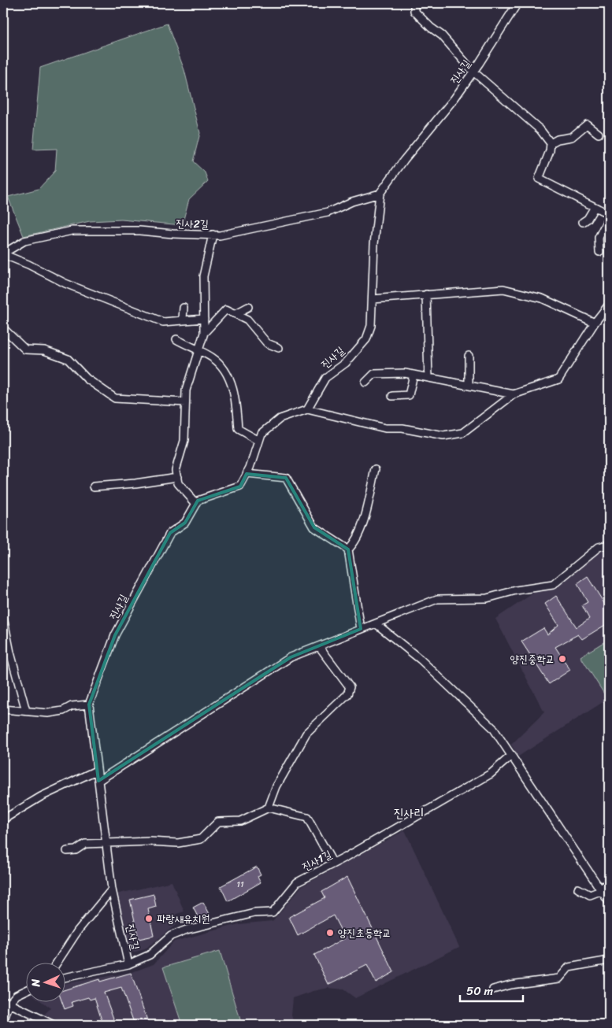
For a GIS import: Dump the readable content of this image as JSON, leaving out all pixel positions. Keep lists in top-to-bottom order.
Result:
{
  "streets": {
    "street": ["진사길", "진사2길", "진사1길"]
  },
  "crossings": [
    ["진사길", "진사2길"],
    ["진사길", "진사1길"]
  ],
  "districts": ["진사리"],
  "places": ["양진중학교", "파랑새유치원", "양진초등학교"],
  "house_numbers": ["11"],
  "scale_bar": "50 m",
  "north": "left"
}
